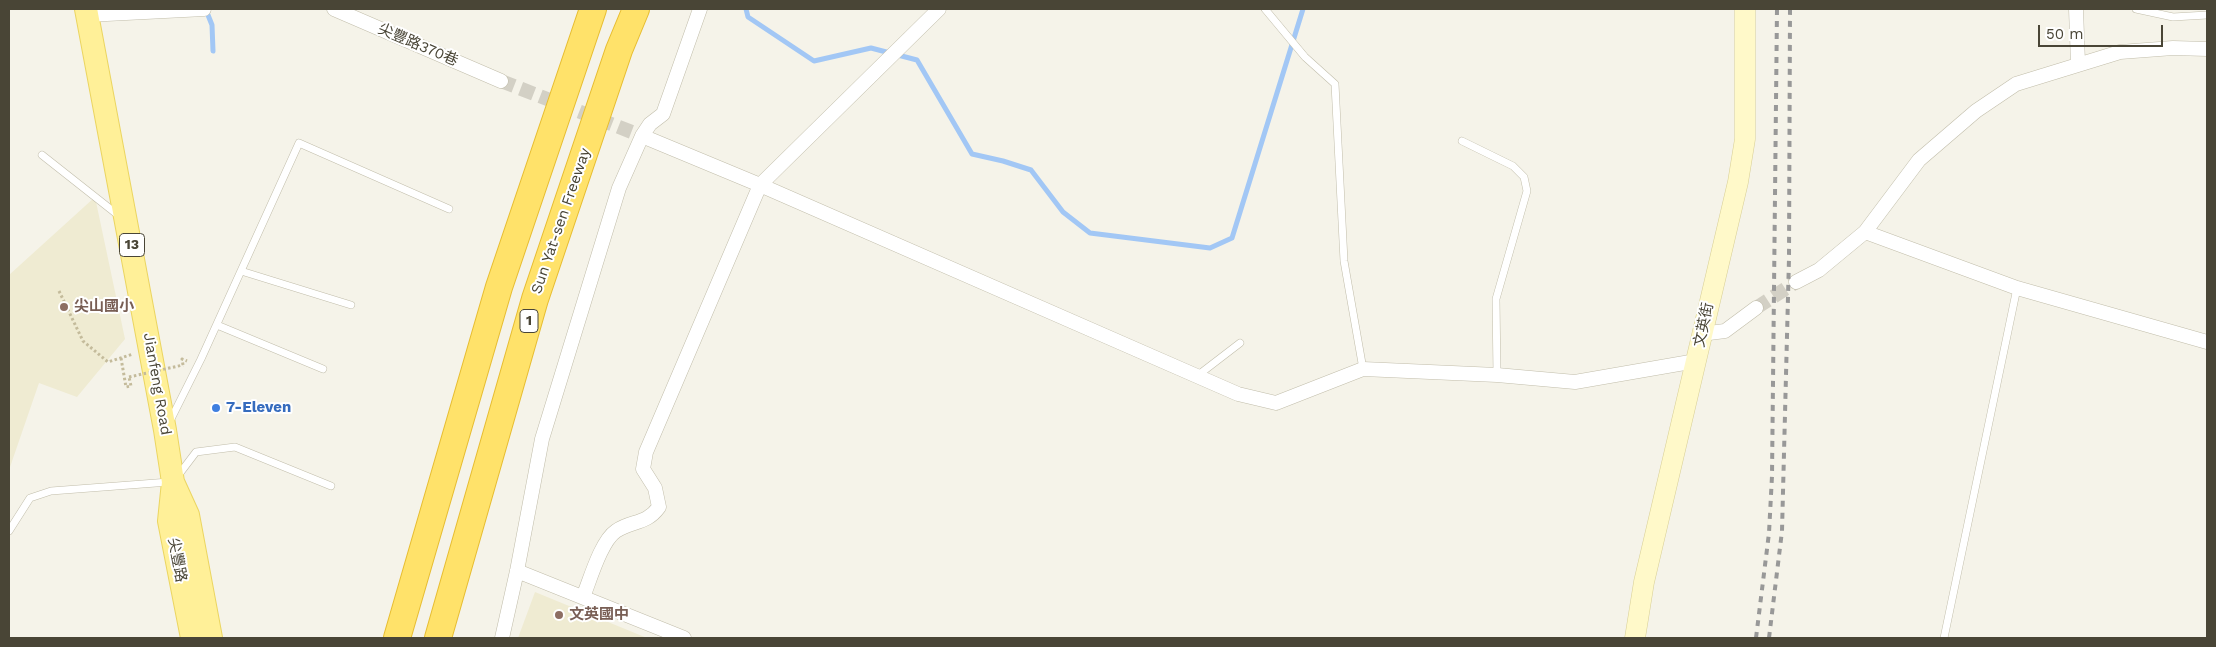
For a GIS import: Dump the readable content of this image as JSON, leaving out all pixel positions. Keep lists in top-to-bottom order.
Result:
{
  "streets": {
    "highway": ["Sun Yat-sen Freeway", "1"],
    "main road": ["13", "Jianfeng Road", "尖豐路"],
    "street": ["尖豐路370巷", "文英街"]
  },
  "crossings": [
    ["Jianfeng Road", "尖豐路"]
  ],
  "places": ["尖山國小", "7-Eleven", "文英國中"],
  "scale_bar": "50 m"
}
